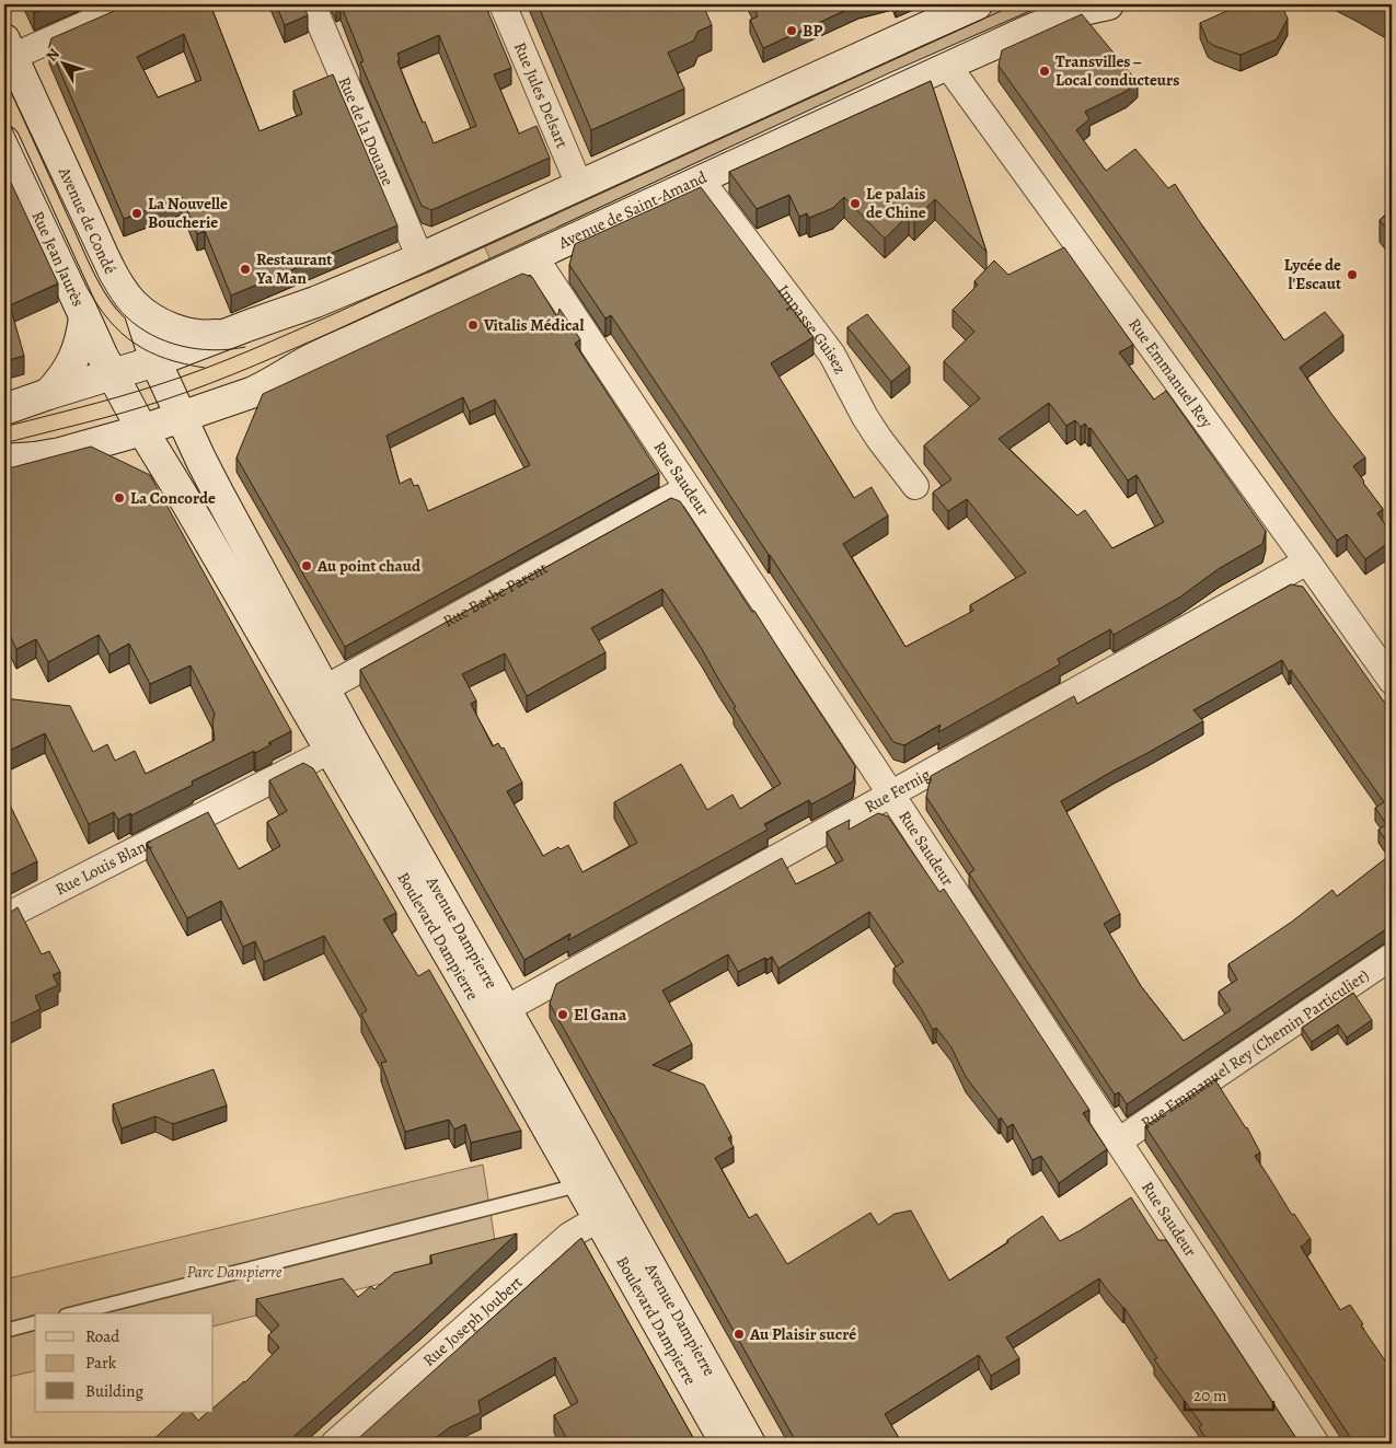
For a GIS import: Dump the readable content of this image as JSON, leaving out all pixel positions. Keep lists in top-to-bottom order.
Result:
{
  "streets": {
    "main road": [
      "Avenue de Saint-Amand",
      "Avenue de Condé",
      "Rue Jean Jaurès",
      "Avenue Dampierre",
      "Boulevard Dampierre"
    ],
    "street": [
      "Rue Jules Delsart",
      "Rue de la Douane",
      "Impasse Guisez",
      "Rue Emmanuel Rey",
      "Rue Saudeur",
      "Rue Barbe Parent",
      "Rue Fernig",
      "Rue Louis Blanc",
      "Rue Emmanuel Rey (Chemin Particulier)",
      "Rue Joseph Joubert"
    ]
  },
  "crossings": [
    ["Avenue de Saint-Amand", "Impasse Guisez"],
    ["Avenue de Saint-Amand", "Rue Emmanuel Rey"],
    ["Avenue de Saint-Amand", "Rue Saudeur"],
    ["Avenue de Saint-Amand", "Boulevard Dampierre"],
    ["Rue Emmanuel Rey", "Rue Fernig"],
    ["Rue Saudeur", "Rue Barbe Parent"],
    ["Rue Saudeur", "Rue Fernig"],
    ["Rue Saudeur", "Rue Emmanuel Rey (Chemin Particulier)"],
    ["Rue Barbe Parent", "Boulevard Dampierre"],
    ["Rue Fernig", "Boulevard Dampierre"],
    ["Rue Louis Blanc", "Boulevard Dampierre"],
    ["Avenue Dampierre", "Boulevard Dampierre"],
    ["Avenue Dampierre", "Rue Joseph Joubert"],
    ["Boulevard Dampierre", "Rue Joseph Joubert"]
  ],
  "parks": ["Parc Dampierre"],
  "places": [
    "BP",
    "Transvilles – Local conducteurs",
    "Le palais de Chine",
    "La Nouvelle Boucherie",
    "Restaurant Ya Man",
    "Lycée de l'Escaut",
    "Vitalis Médical",
    "La Concorde",
    "Au point chaud",
    "El Gana",
    "Au Plaisir sucré"
  ],
  "legend": ["Road", "Park", "Building"],
  "scale_bar": "20 m",
  "north": "top left"
}
